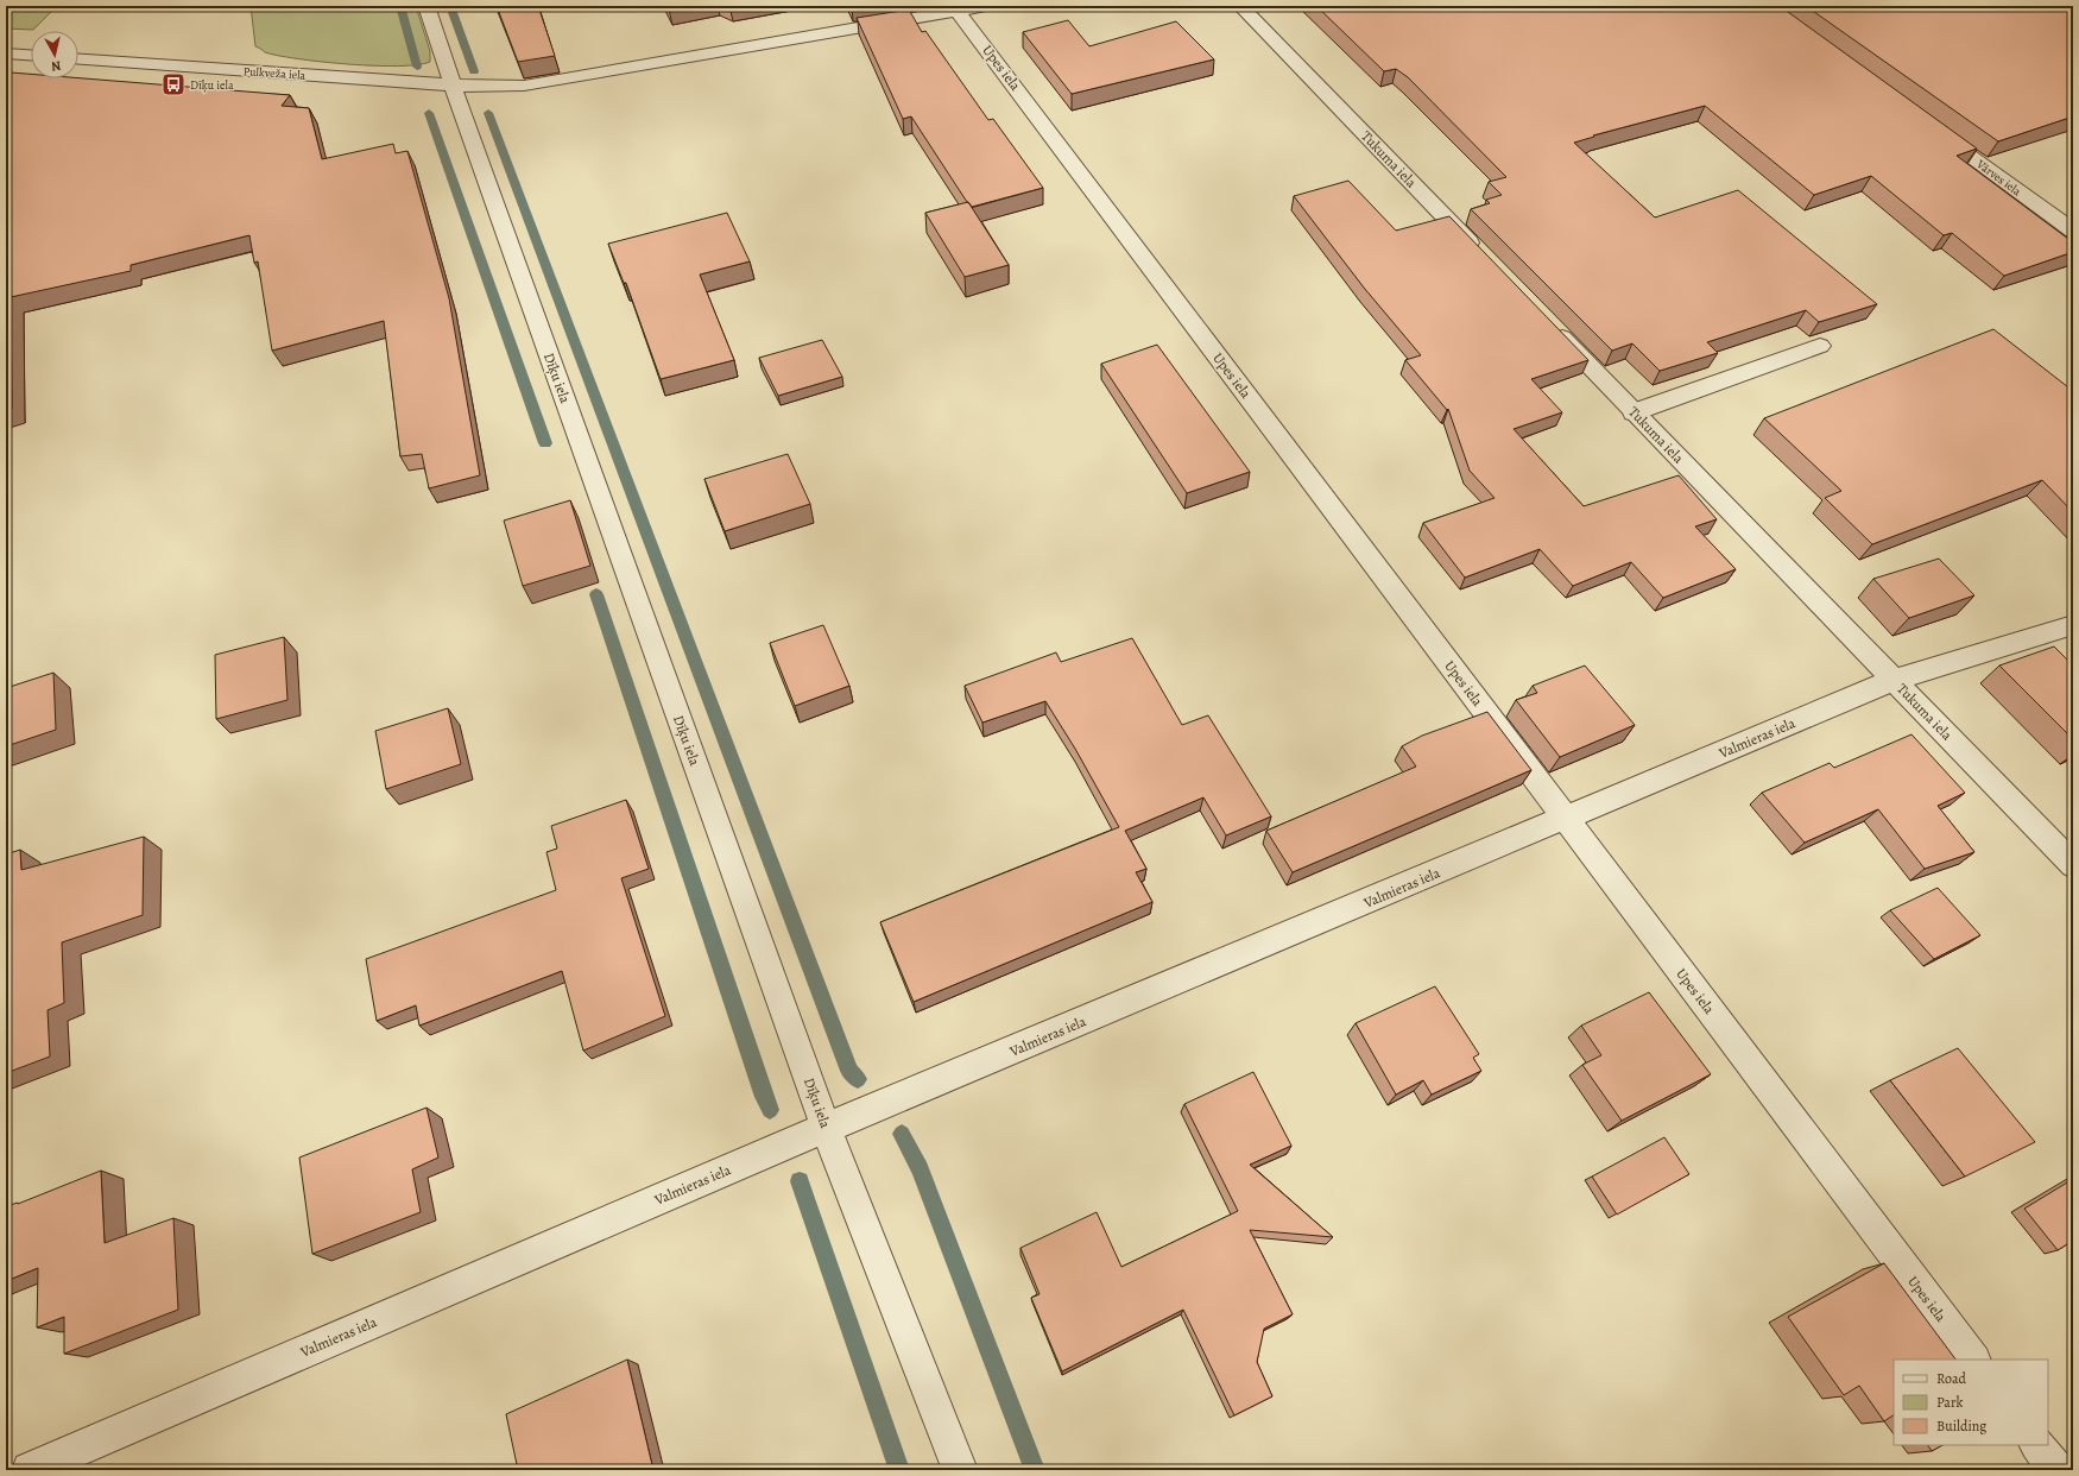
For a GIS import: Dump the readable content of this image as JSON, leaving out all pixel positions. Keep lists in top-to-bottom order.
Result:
{
  "streets": {
    "street": [
      "Upes iela",
      "Pulkveža iela",
      "Tukuma iela",
      "Vārves iela",
      "Dīķu iela",
      "Valmieras iela"
    ]
  },
  "crossings": [
    ["Upes iela", "Pulkveža iela"],
    ["Upes iela", "Valmieras iela"],
    ["Pulkveža iela", "Dīķu iela"],
    ["Tukuma iela", "Valmieras iela"],
    ["Dīķu iela", "Valmieras iela"]
  ],
  "places": {
    "bus stop": ["Dīķu iela"]
  },
  "legend": ["Road", "Park", "Building"],
  "north": "bottom"
}
